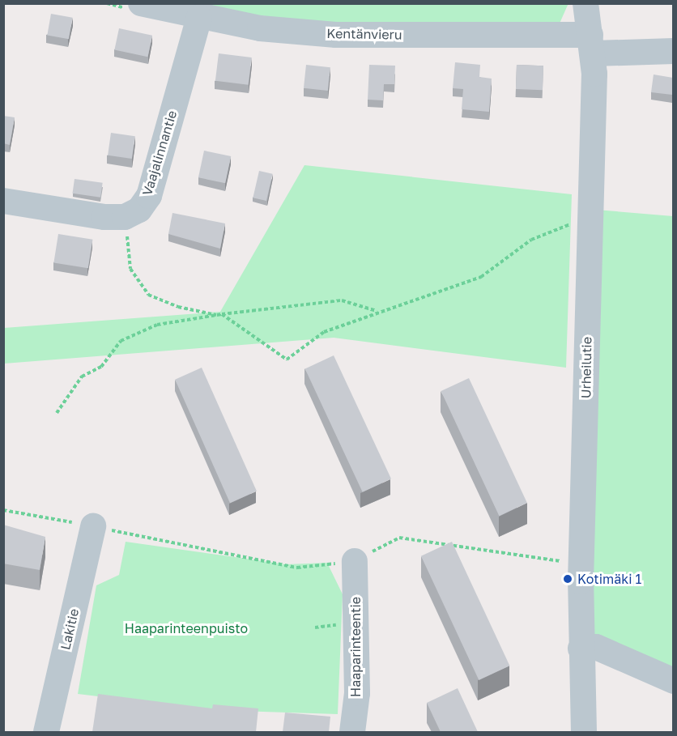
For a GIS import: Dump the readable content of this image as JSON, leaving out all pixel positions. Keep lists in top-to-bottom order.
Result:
{
  "streets": {
    "street": [
      "Kentänvieru",
      "Vaajalinnantie",
      "Urheilutie",
      "Lakitie",
      "Haaparinteentie"
    ]
  },
  "crossings": [
    ["Kentänvieru", "Vaajalinnantie"],
    ["Kentänvieru", "Urheilutie"]
  ],
  "parks": ["Haaparinteenpuisto"],
  "places": ["Kotimäki 1"]
}
